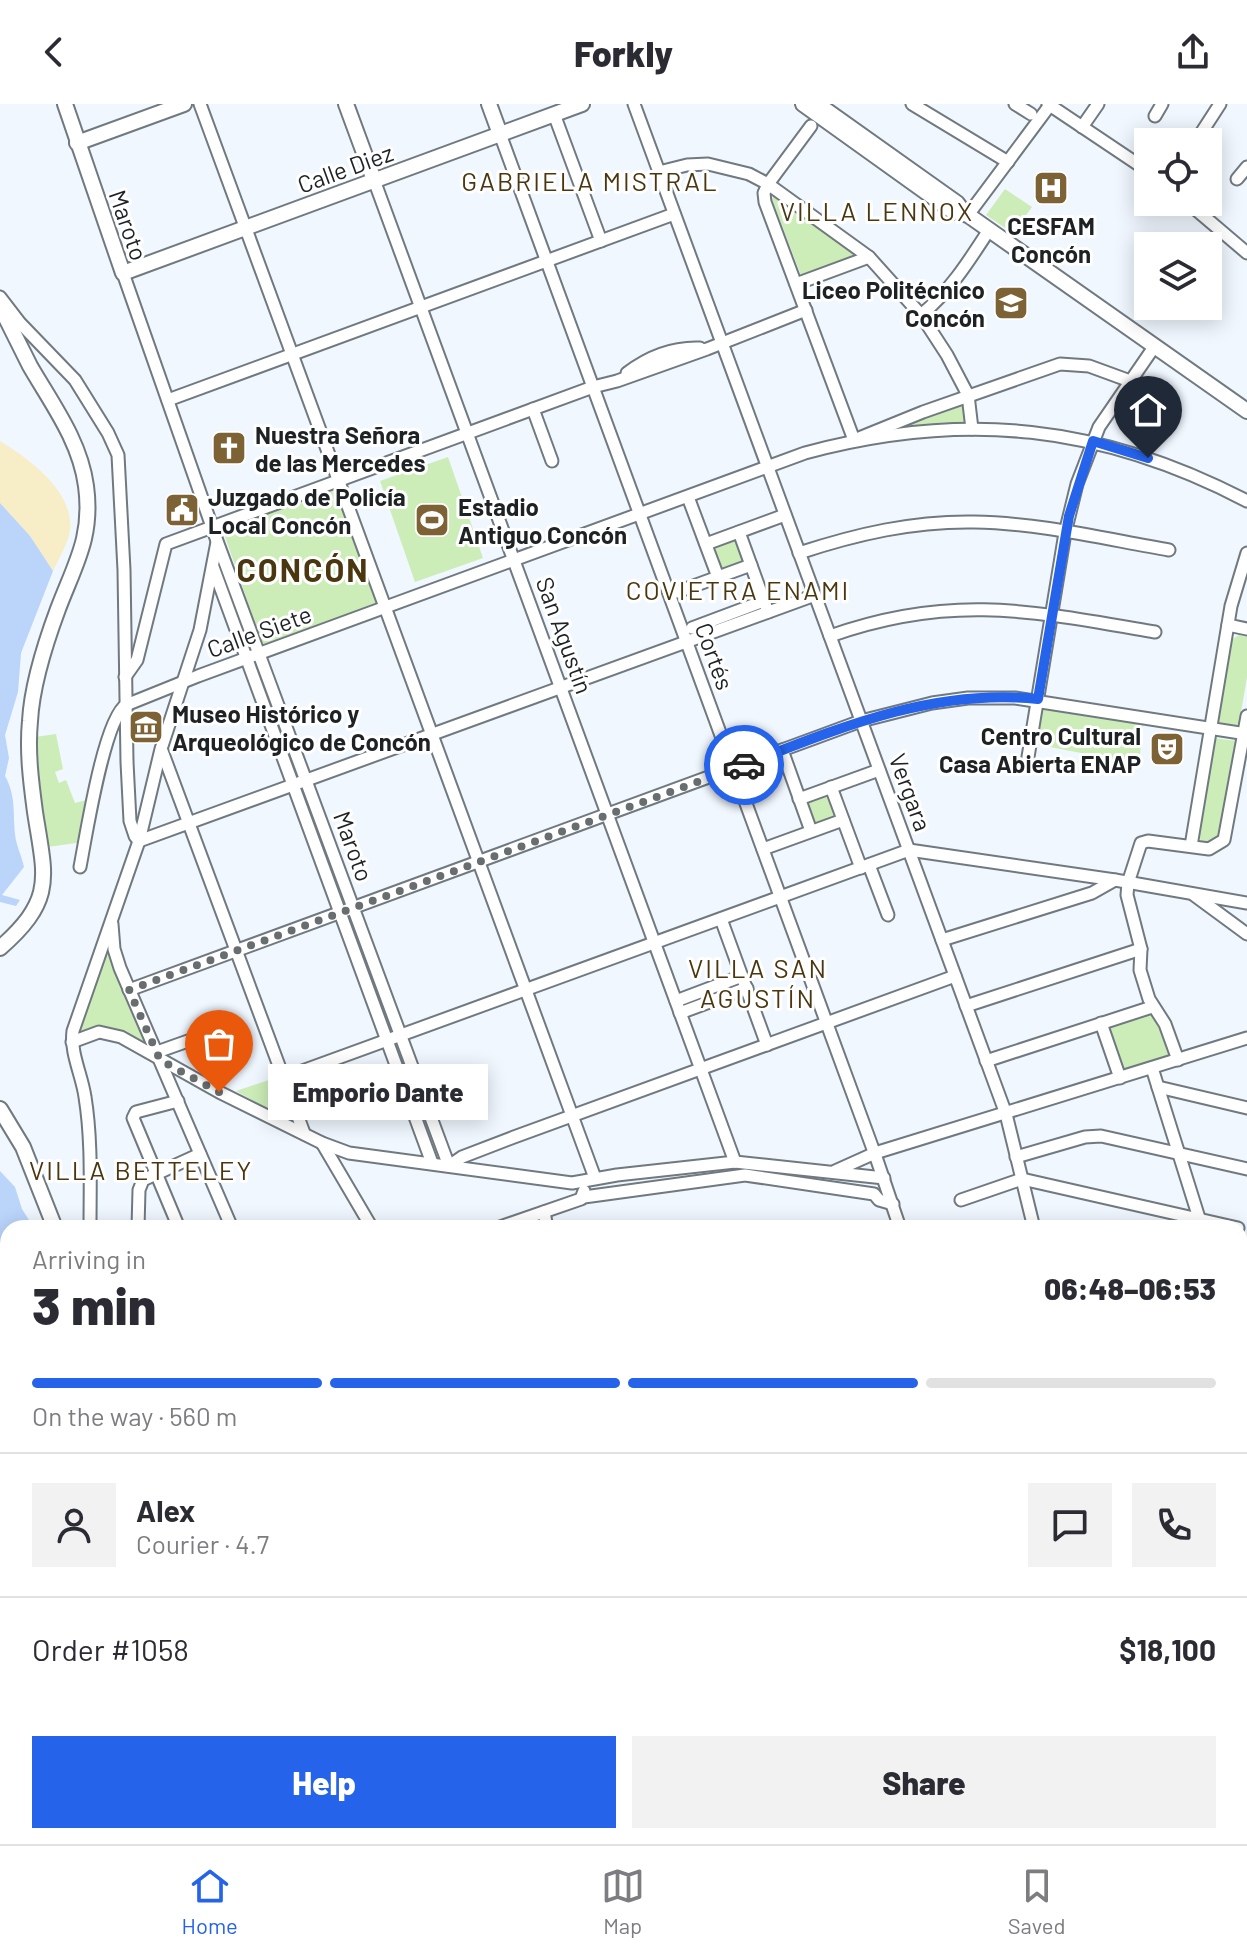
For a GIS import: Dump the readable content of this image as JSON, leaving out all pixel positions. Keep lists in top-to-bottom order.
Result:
{
  "streets": {
    "main road": [
      "Calle Diez",
      "Maroto",
      "San Agustín",
      "Cortés"
    ],
    "street": ["Calle Siete", "Vergara"]
  },
  "crossings": [
    ["Calle Diez", "Maroto"],
    ["Calle Diez", "San Agustín"],
    ["Calle Diez", "Cortés"],
    ["Maroto", "Calle Siete"],
    ["Calle Siete", "San Agustín"],
    ["Calle Siete", "Cortés"],
    ["Calle Siete", "Vergara"]
  ],
  "districts": [
    "GABRIELA MISTRAL",
    "VILLA LENNOX",
    "CONCÓN",
    "COVIETRA ENAMI",
    "VILLA SAN AGUSTÍN",
    "VILLA BETTELEY"
  ],
  "places": {
    "hospital": ["CESFAM Concón"],
    "school or university": ["Liceo Politécnico Concón"],
    "church": ["Nuestra Señora de las Mercedes"],
    "public building": ["Juzgado de Policía Local Concón"],
    "sports": ["Estadio Antiguo Concón"],
    "museum": ["Museo Histórico y Arqueológico de Concón"],
    "theatre": ["Centro Cultural Casa Abierta ENAP"],
    "other": ["Emporio Dante"]
  },
  "page": {
    "header": "Forkly",
    "bubble": "Emporio Dante",
    "heading": ["3 min", "Arriving in", "06:48–06:53"],
    "panel": [
      "Alex",
      "Courier · 4.7",
      "Order #1058",
      "$18,100"
    ],
    "bar": "On the way · 560 m",
    "buttons": ["Help", "Share"],
    "tabs": ["Home", "Map", "Saved"]
  }
}
